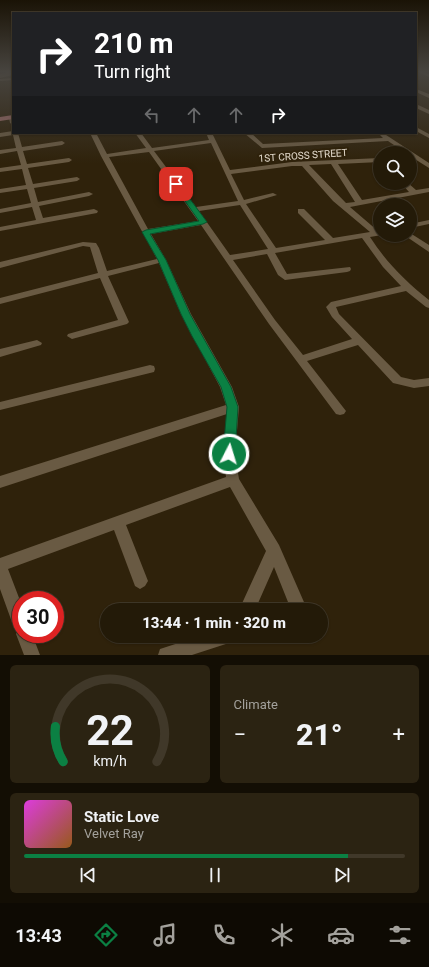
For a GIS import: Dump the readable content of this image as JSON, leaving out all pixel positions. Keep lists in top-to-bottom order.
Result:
{
  "streets": {
    "street": ["1ST CROSS STREET"]
  },
  "page": {
    "turn": ["210 m", "Turn right"],
    "limit": "30",
    "trip": "13:44 · 1 min · 320 m",
    "tile": "Climate",
    "heat": ["−", "21°", "+"],
    "song": ["Static Love", "Velvet Ray"],
    "tabs": "13:43",
    "gauge": ["22", "km/h"]
  }
}
